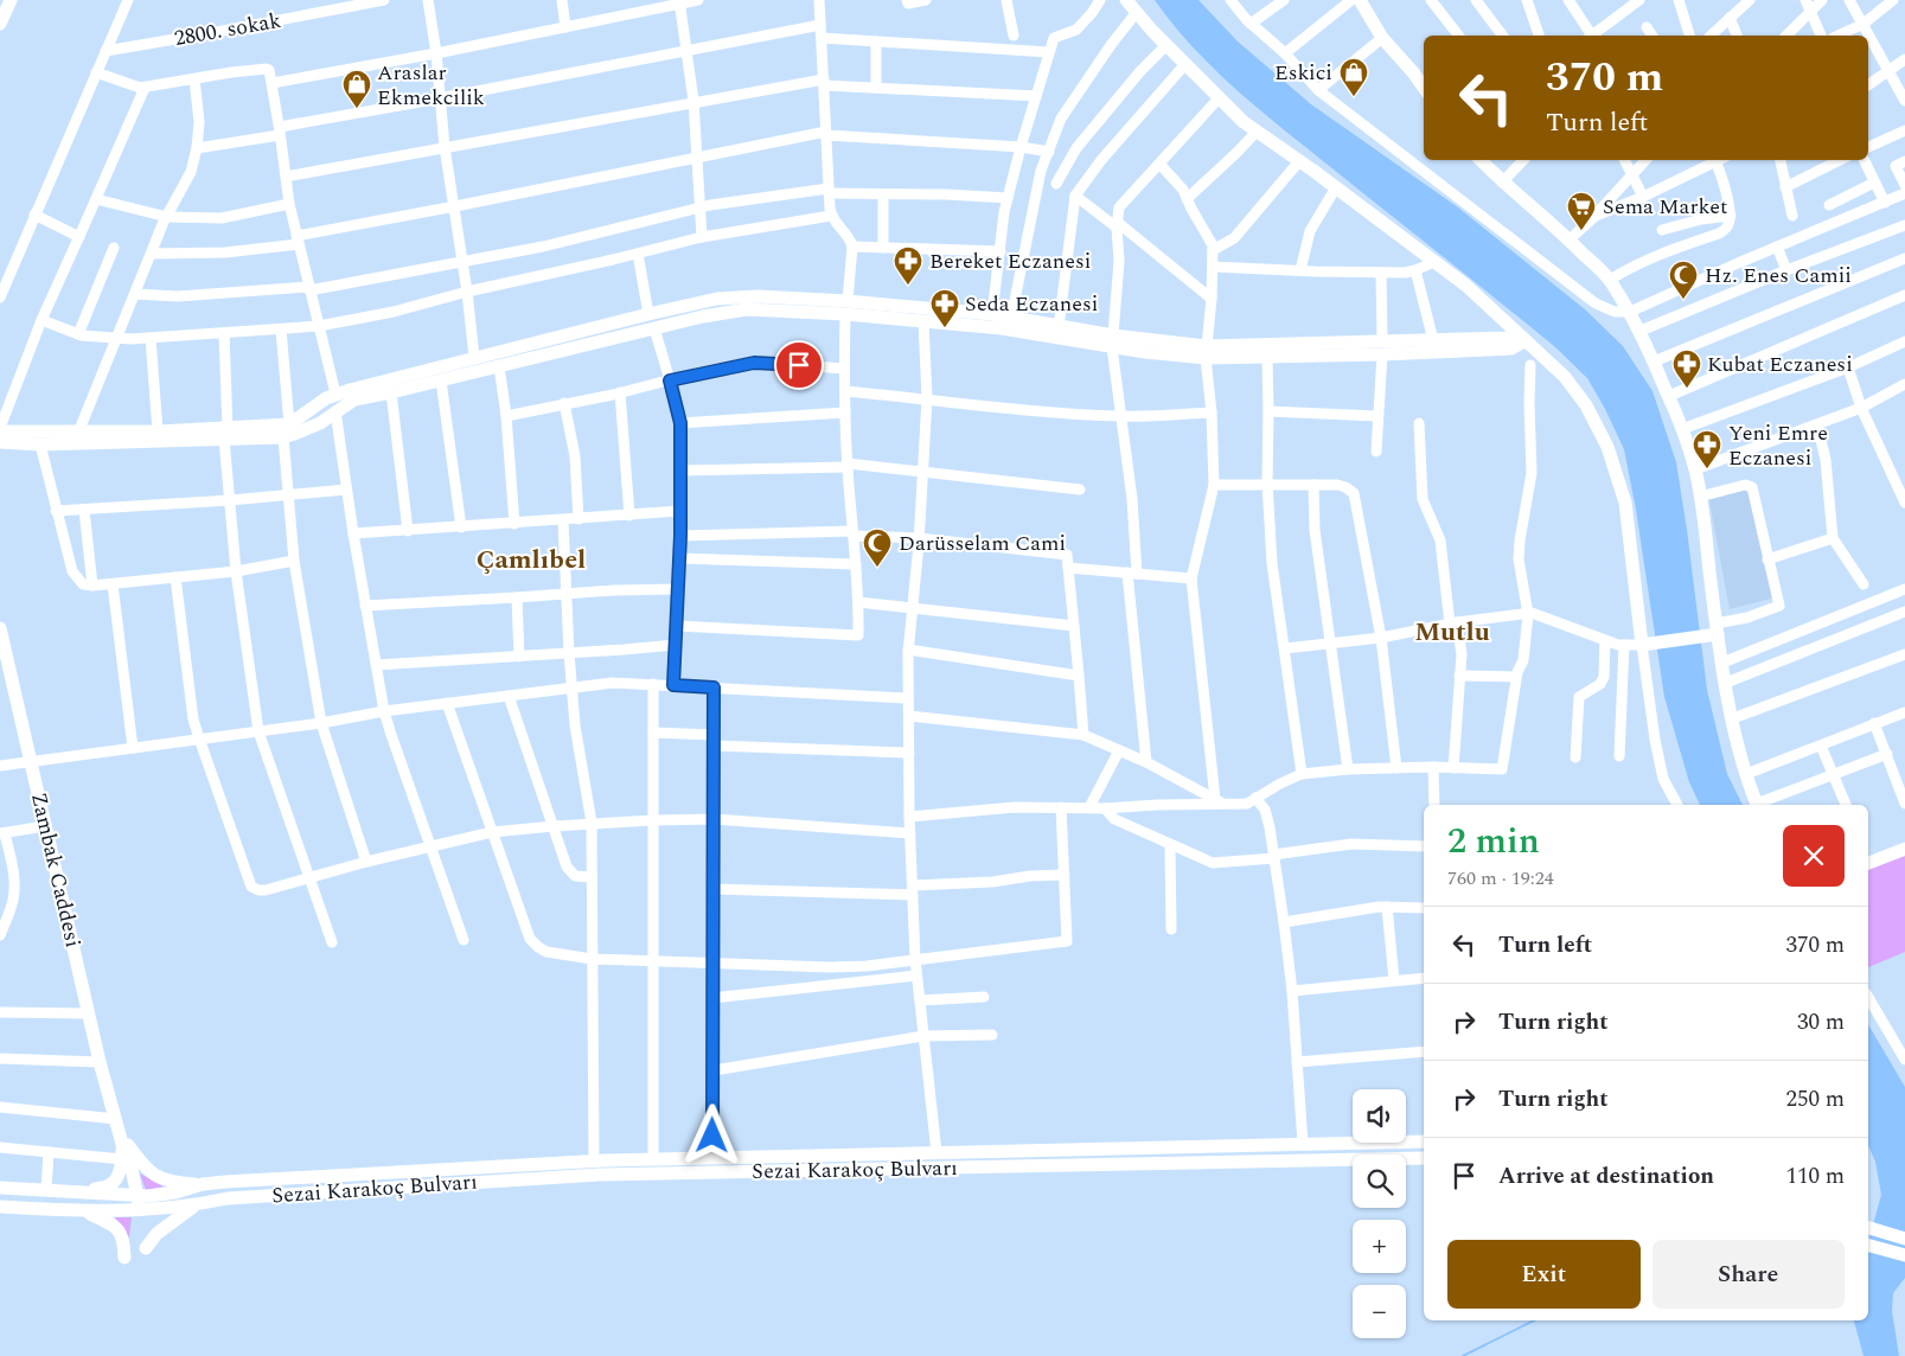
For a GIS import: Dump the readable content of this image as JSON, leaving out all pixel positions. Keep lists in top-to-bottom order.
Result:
{
  "streets": {
    "main road": ["Zambak Caddesi", "Sezai Karakoç Bulvarı"],
    "street": ["2800. sokak"]
  },
  "districts": ["Çamlıbel", "Mutlu"],
  "places": {
    "shop": ["Eskici", "Araslar Ekmekcilik"],
    "supermarket": ["Sema Market"],
    "pharmacy": [
      "Bereket Eczanesi",
      "Seda Eczanesi",
      "Kubat Eczanesi",
      "Yeni Emre Eczanesi"
    ],
    "mosque": ["Hz. Enes Camii", "Darüsselam Cami"]
  },
  "page": {
    "turn": ["370 m", "Turn left"],
    "heading": ["2 min", "760 m · 19:24"],
    "list": [
      {
        "name": "Turn left",
        "value": "370 m"
      },
      {
        "name": "Turn right",
        "value": "30 m"
      },
      {
        "name": "Turn right",
        "value": "250 m"
      },
      {
        "name": "Arrive at destination",
        "value": "110 m"
      }
    ],
    "map_buttons": ["+", "−"],
    "buttons": ["Exit", "Share"]
  }
}
